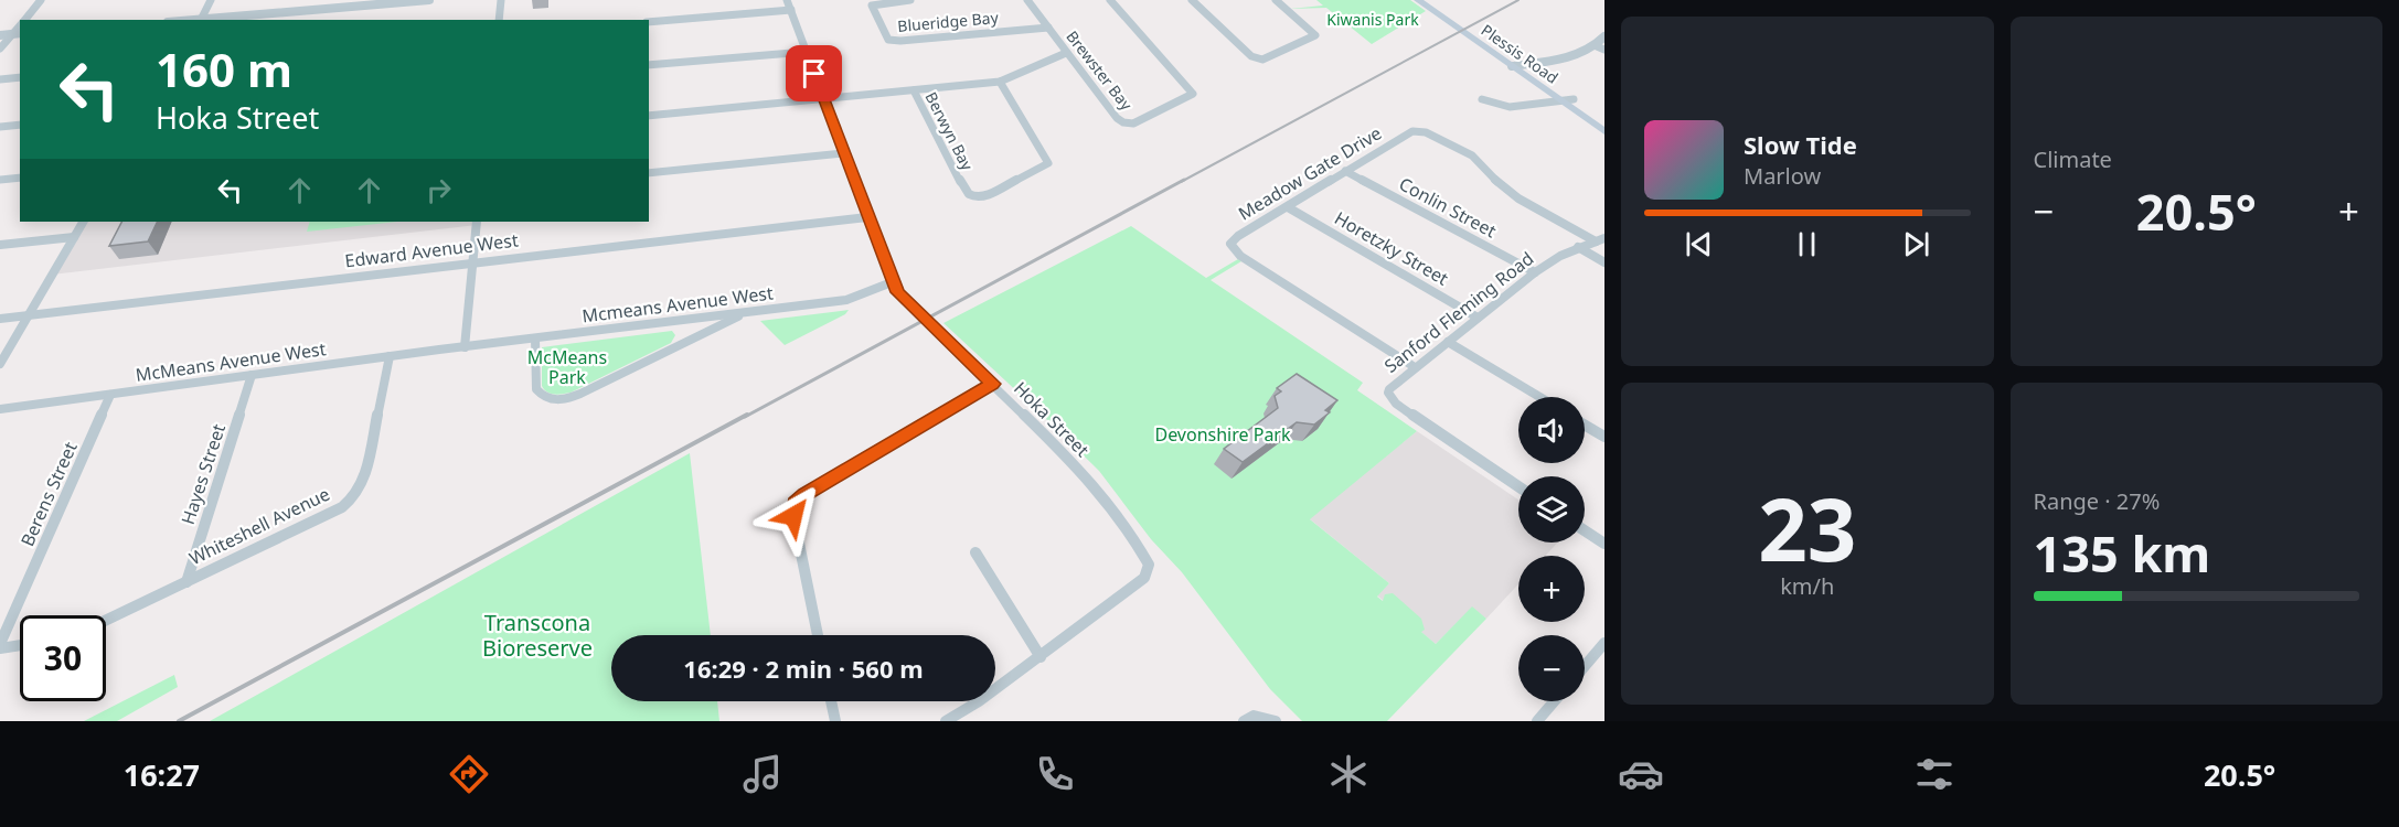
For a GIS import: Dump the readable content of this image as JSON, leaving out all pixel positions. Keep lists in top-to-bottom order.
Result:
{
  "streets": {
    "main road": ["Plessis Road"],
    "street": [
      "Blueridge Bay",
      "Brewster Bay",
      "Berwyn Bay",
      "Meadow Gate Drive",
      "Conlin Street",
      "Horetzky Street",
      "Edward Avenue West",
      "Mcmeans Avenue West",
      "Sanford Fleming Road",
      "McMeans Avenue West",
      "Hoka Street",
      "Hayes Street",
      "Berens Street",
      "Whiteshell Avenue"
    ]
  },
  "crossings": [
    ["Blueridge Bay", "Brewster Bay"],
    ["Meadow Gate Drive", "Conlin Street"],
    ["Meadow Gate Drive", "Horetzky Street"],
    ["Meadow Gate Drive", "Sanford Fleming Road"],
    ["Conlin Street", "Sanford Fleming Road"],
    ["Horetzky Street", "Sanford Fleming Road"],
    ["Edward Avenue West", "Hoka Street"],
    ["Mcmeans Avenue West", "McMeans Avenue West"],
    ["Mcmeans Avenue West", "Hoka Street"],
    ["McMeans Avenue West", "Hayes Street"],
    ["McMeans Avenue West", "Berens Street"],
    ["McMeans Avenue West", "Whiteshell Avenue"],
    ["Hayes Street", "Whiteshell Avenue"]
  ],
  "parks": [
    "Kiwanis Park",
    "McMeans Park",
    "Devonshire Park",
    "Transcona Bioreserve"
  ],
  "page": {
    "tile": [
      "Climate",
      ["23", "km/h"],
      ["Range · 27%", "135 km"]
    ],
    "turn": ["160 m", "Hoka Street"],
    "song": ["Slow Tide", "Marlow"],
    "heat": ["−", "20.5°", "+"],
    "map_buttons": ["+", "−"],
    "limit": "30",
    "trip": "16:29 · 2 min · 560 m",
    "tabs": ["16:27", "20.5°"]
  }
}
